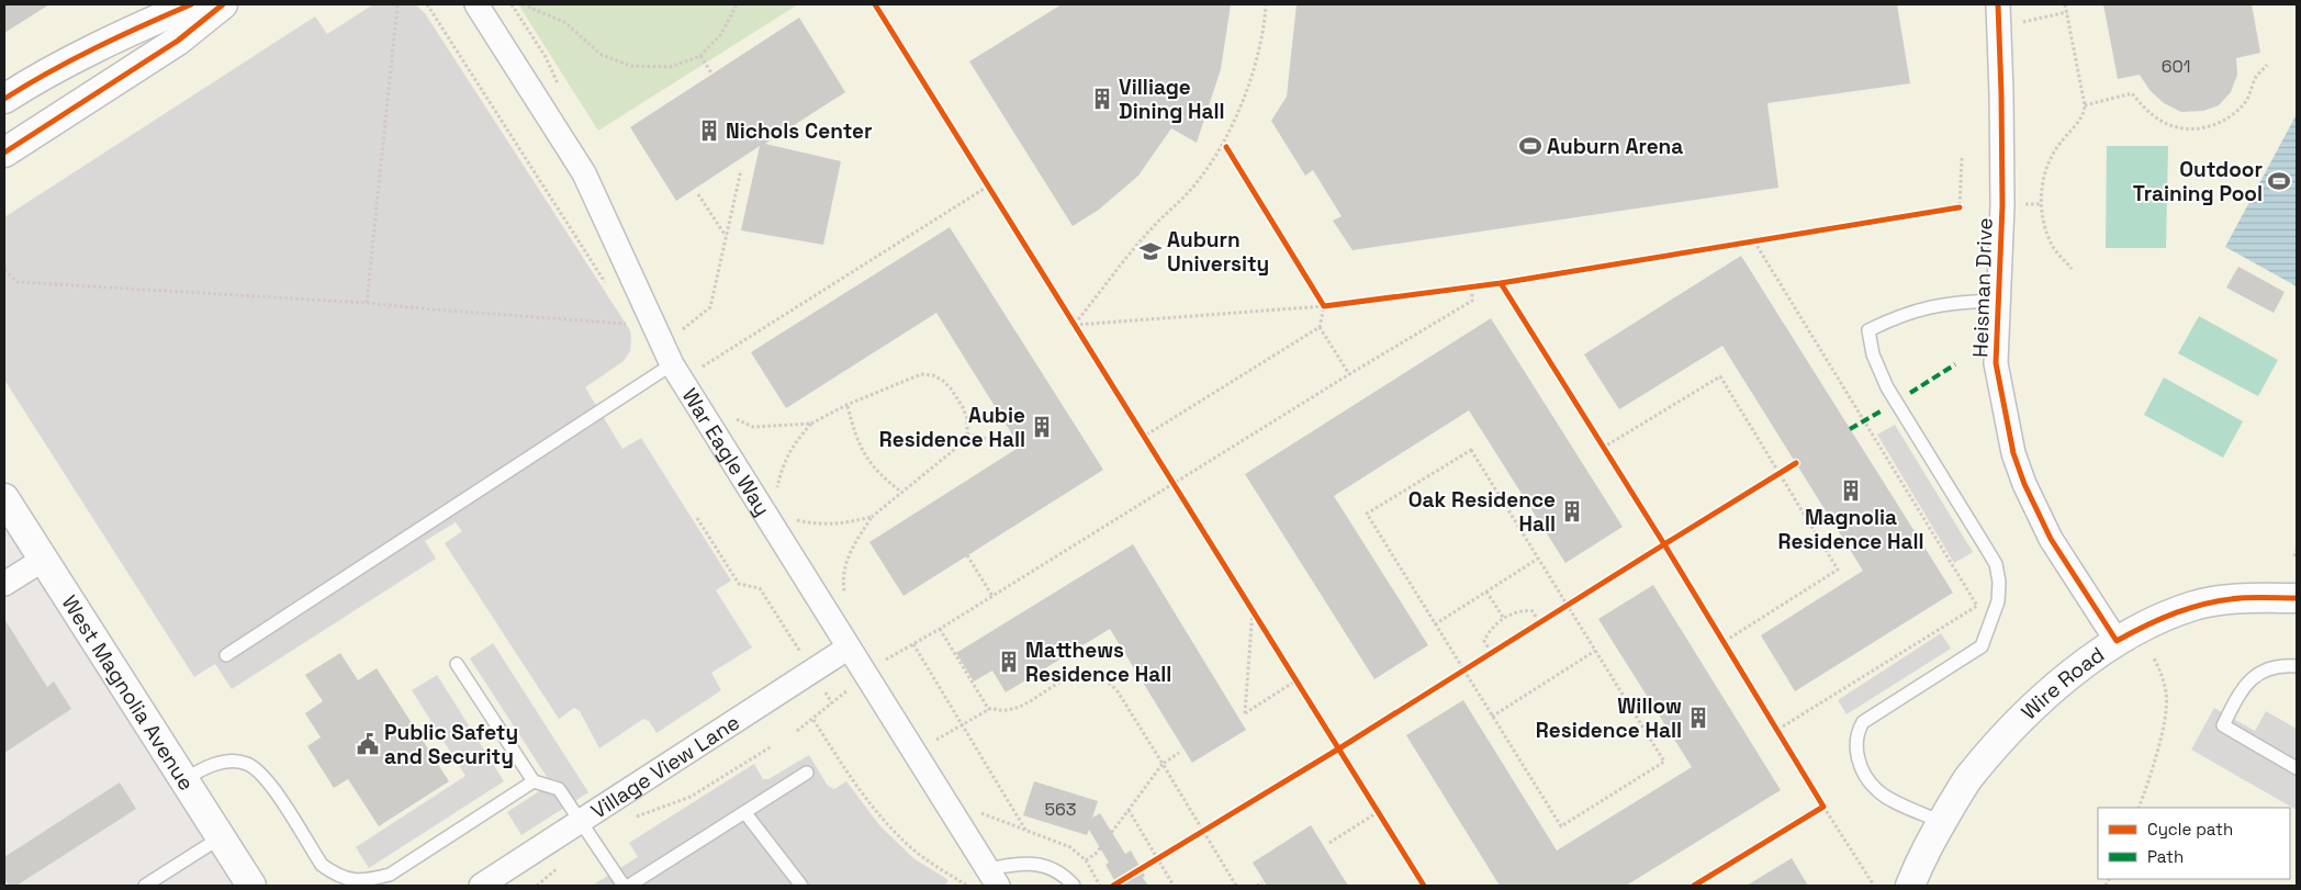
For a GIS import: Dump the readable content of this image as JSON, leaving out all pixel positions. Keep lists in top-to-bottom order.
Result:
{
  "streets": {
    "street": [
      "Heisman Drive",
      "War Eagle Way",
      "Wire Road",
      "West Magnolia Avenue",
      "Village View Lane"
    ]
  },
  "crossings": [
    ["Heisman Drive", "Wire Road"],
    ["War Eagle Way", "Village View Lane"]
  ],
  "places": {
    "building": [
      "Villiage Dining Hall",
      "Nichols Center",
      "Aubie Residence Hall",
      "Magnolia Residence Hall",
      "Oak Residence Hall",
      "Matthews Residence Hall",
      "Willow Residence Hall"
    ],
    "sports": ["Auburn Arena", "Outdoor Training Pool"],
    "school or university": ["Auburn University"],
    "public building": ["Public Safety and Security"]
  },
  "house_numbers": ["601", "563"],
  "legend": ["Cycle path", "Path"]
}
